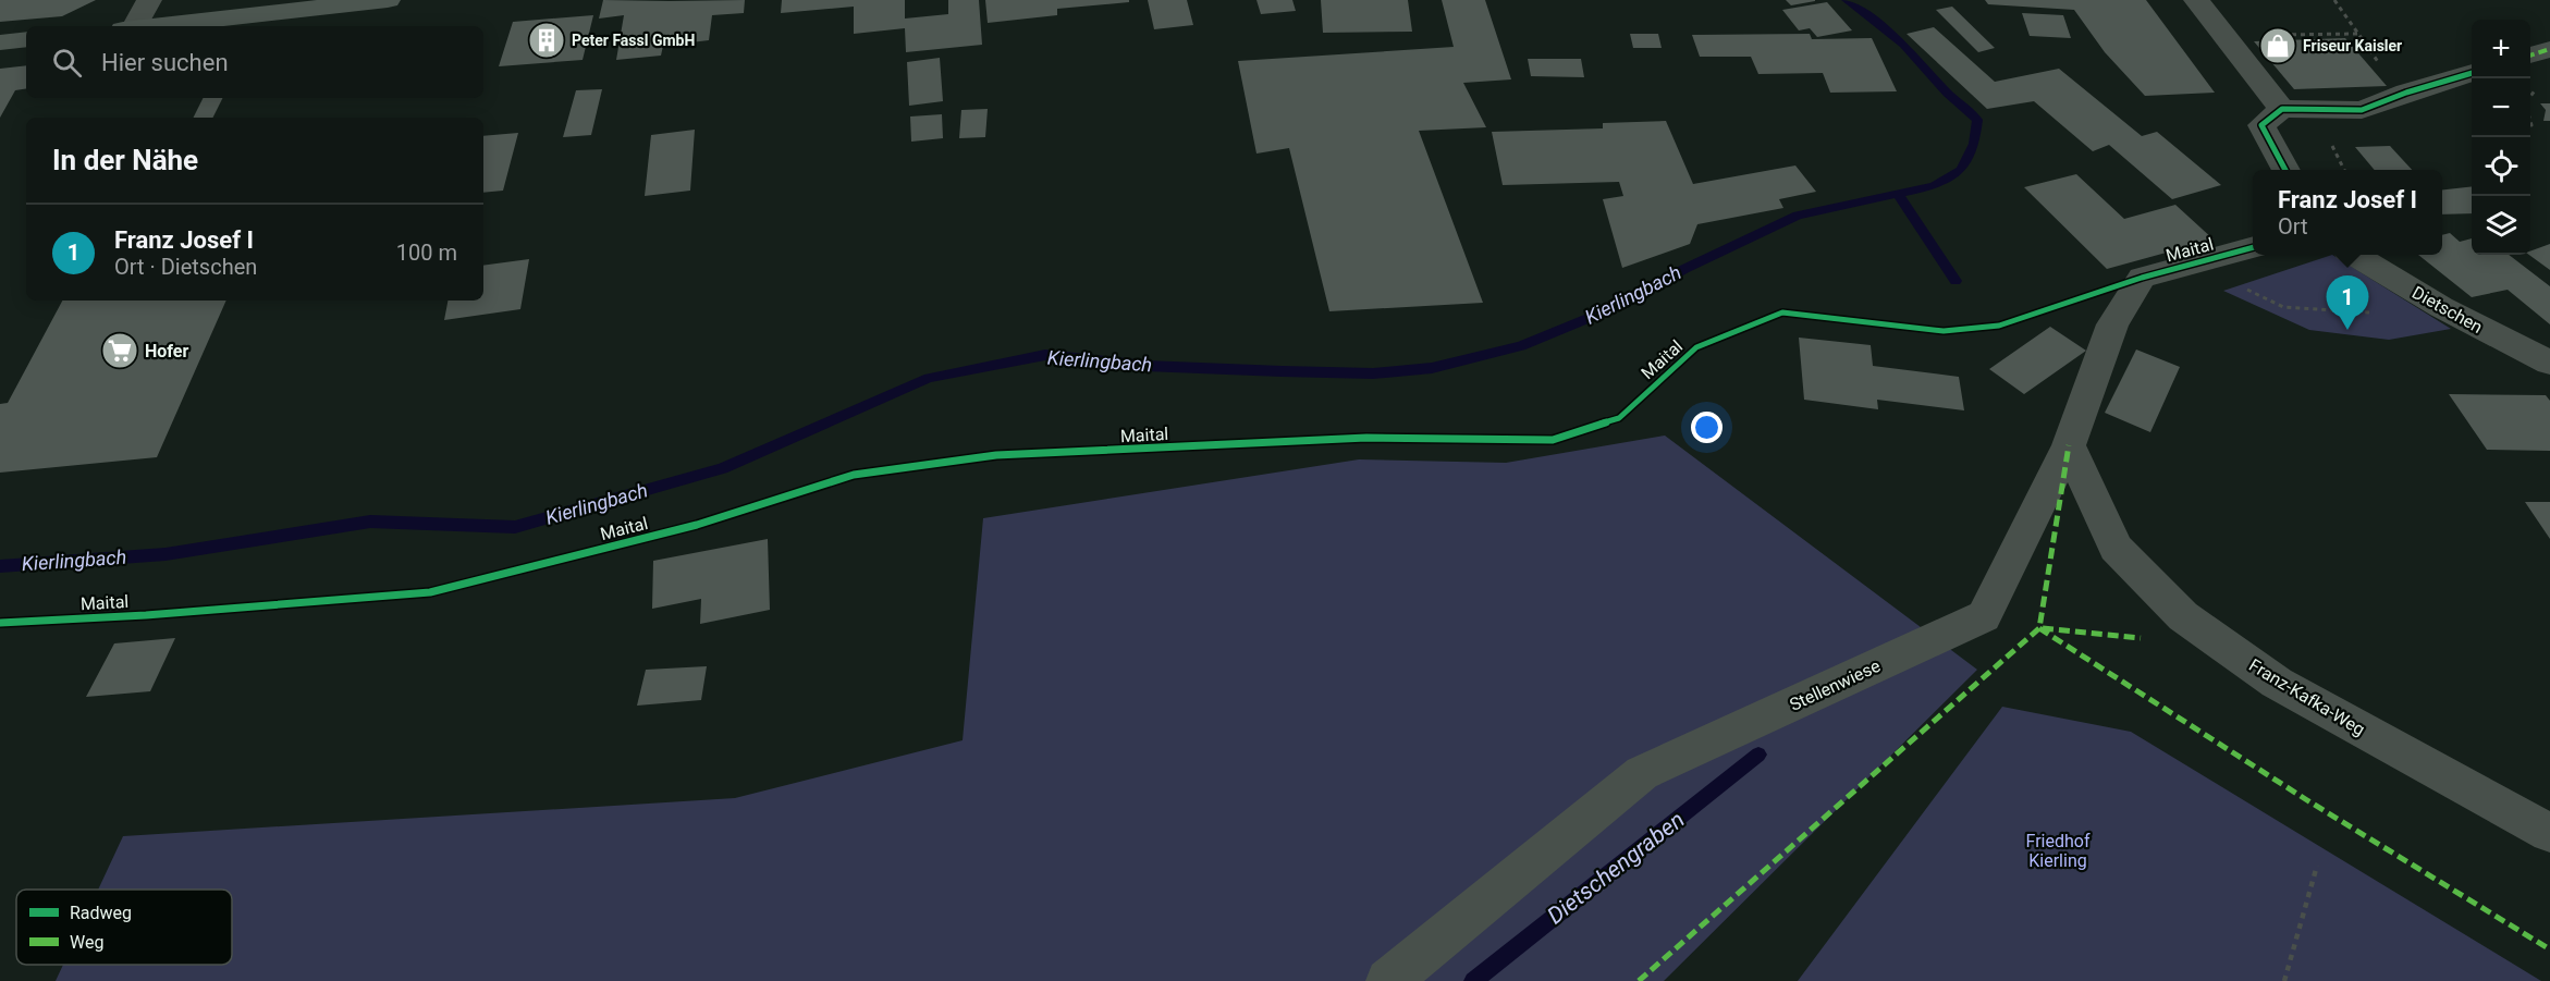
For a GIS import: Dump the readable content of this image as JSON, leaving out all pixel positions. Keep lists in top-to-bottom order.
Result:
{
  "streets": {
    "street": [
      "Maital",
      "Dietschen",
      "Stellenwiese",
      "Franz-Kafka-Weg"
    ]
  },
  "crossings": [
    ["Maital", "Stellenwiese"],
    ["Stellenwiese", "Franz-Kafka-Weg"]
  ],
  "water": ["Kierlingbach", "Dietschengraben"],
  "parks": ["Friedhof Kierling"],
  "places": {
    "building": ["Peter Fassl GmbH"],
    "shop": ["Friseur Kaisler"],
    "supermarket": ["Hofer"]
  },
  "legend": ["Radweg", "Weg"],
  "page": {
    "map_buttons": ["+", "−"],
    "search": "Hier suchen",
    "heading": "In der Nähe",
    "popup": ["Franz Josef I", "Ort"],
    "list": [
      {
        "mark": "1",
        "name": "Franz Josef I",
        "note": "Ort · Dietschen",
        "value": "100 m"
      }
    ],
    "pins": "1"
  }
}
